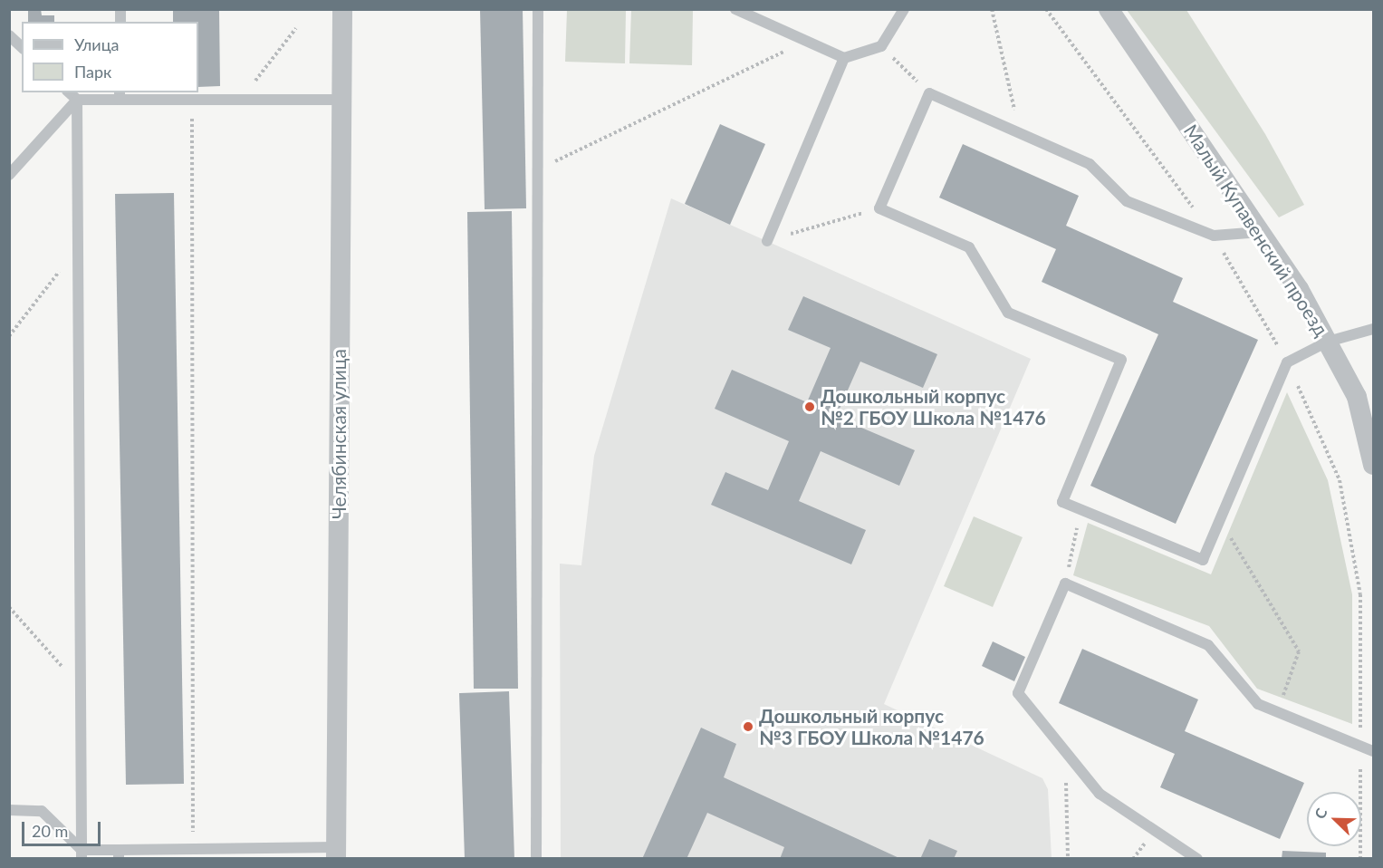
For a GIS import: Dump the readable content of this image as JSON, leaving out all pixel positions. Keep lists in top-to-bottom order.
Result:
{
  "streets": {
    "street": ["Малый Купавенский проезд", "Челябинская улица"]
  },
  "places": ["Дошкольный корпус №2 ГБОУ Школа №1476", "Дошкольный корпус №3 ГБОУ Школа №1476"],
  "legend": ["Улица", "Парк"],
  "scale_bar": "20 m",
  "north": "top left"
}
